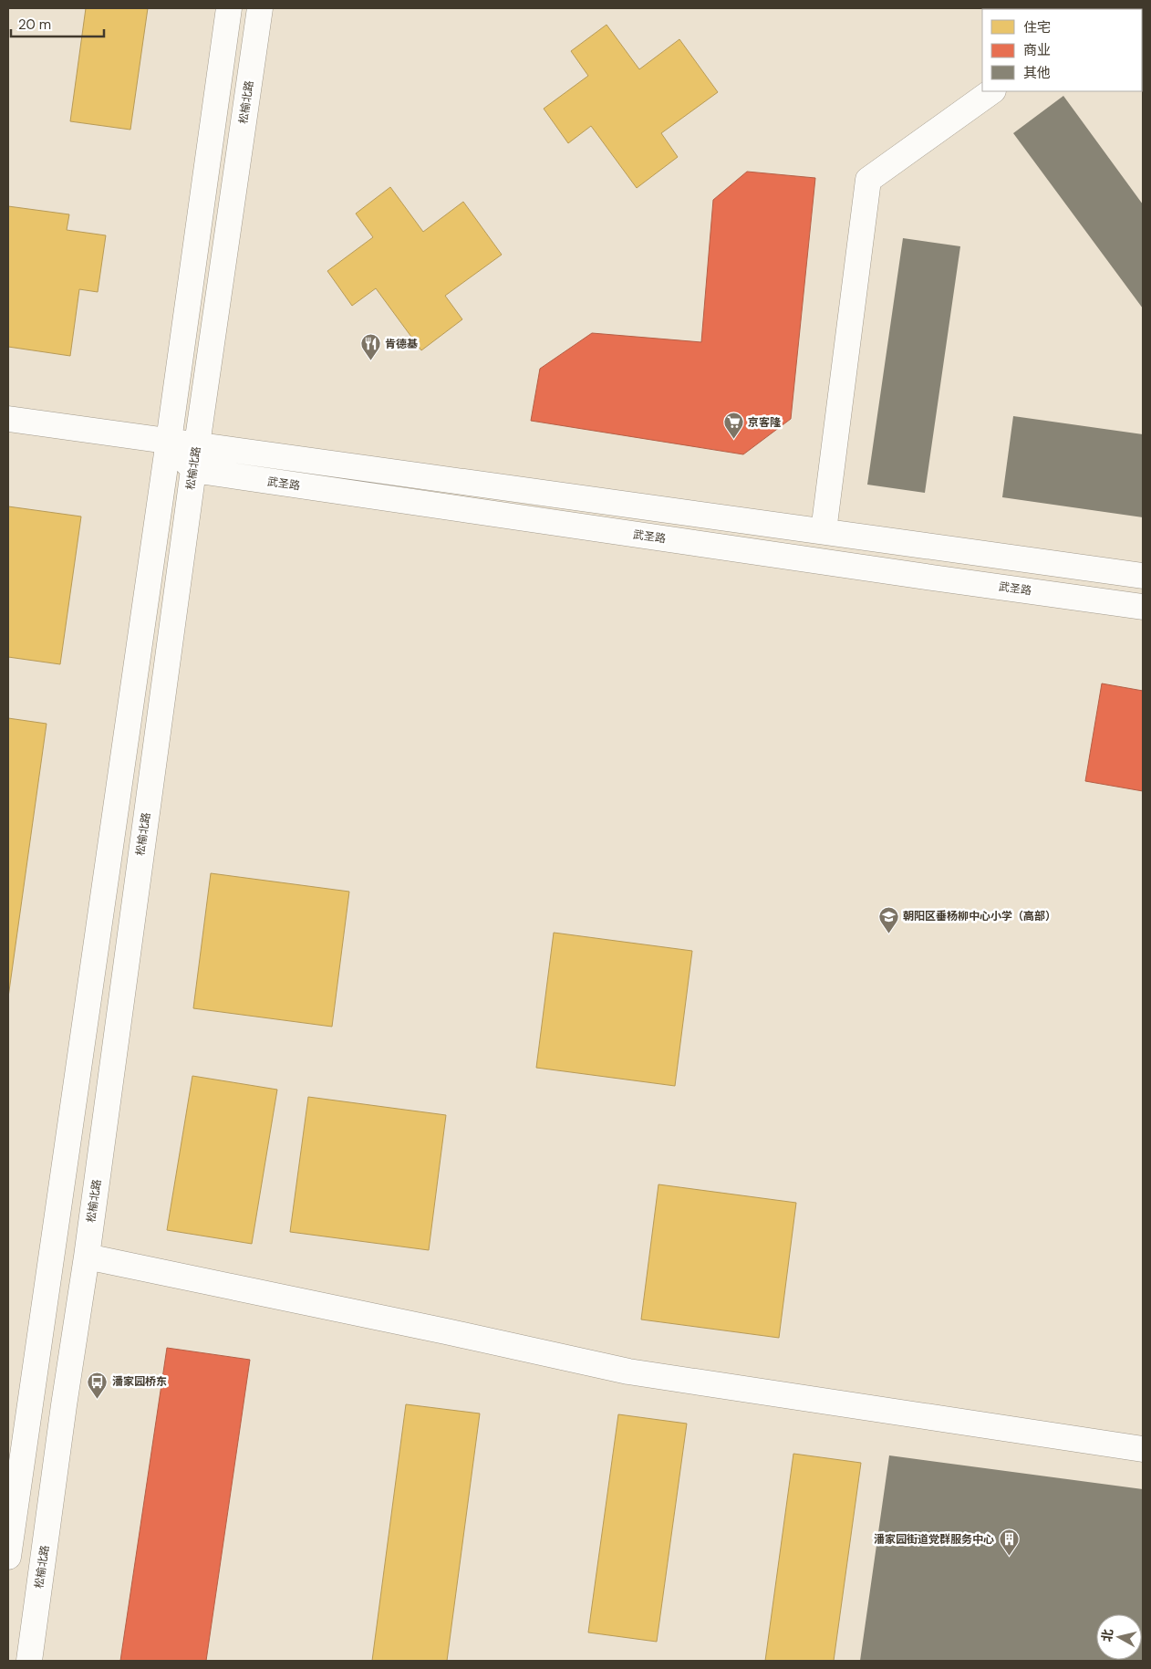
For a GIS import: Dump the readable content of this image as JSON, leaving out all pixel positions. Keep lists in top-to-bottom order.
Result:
{
  "streets": {
    "street": ["松榆北路", "武圣路"]
  },
  "crossings": [
    ["松榆北路", "武圣路"]
  ],
  "places": {
    "restaurant": ["肯德基"],
    "supermarket": ["京客隆"],
    "school or university": ["朝阳区垂杨柳中心小学（高部）"],
    "bus stop": ["潘家园桥东"],
    "building": ["潘家园街道党群服务中心"]
  },
  "legend": ["住宅", "商业", "其他"],
  "scale_bar": "20 m",
  "north": "left"
}
